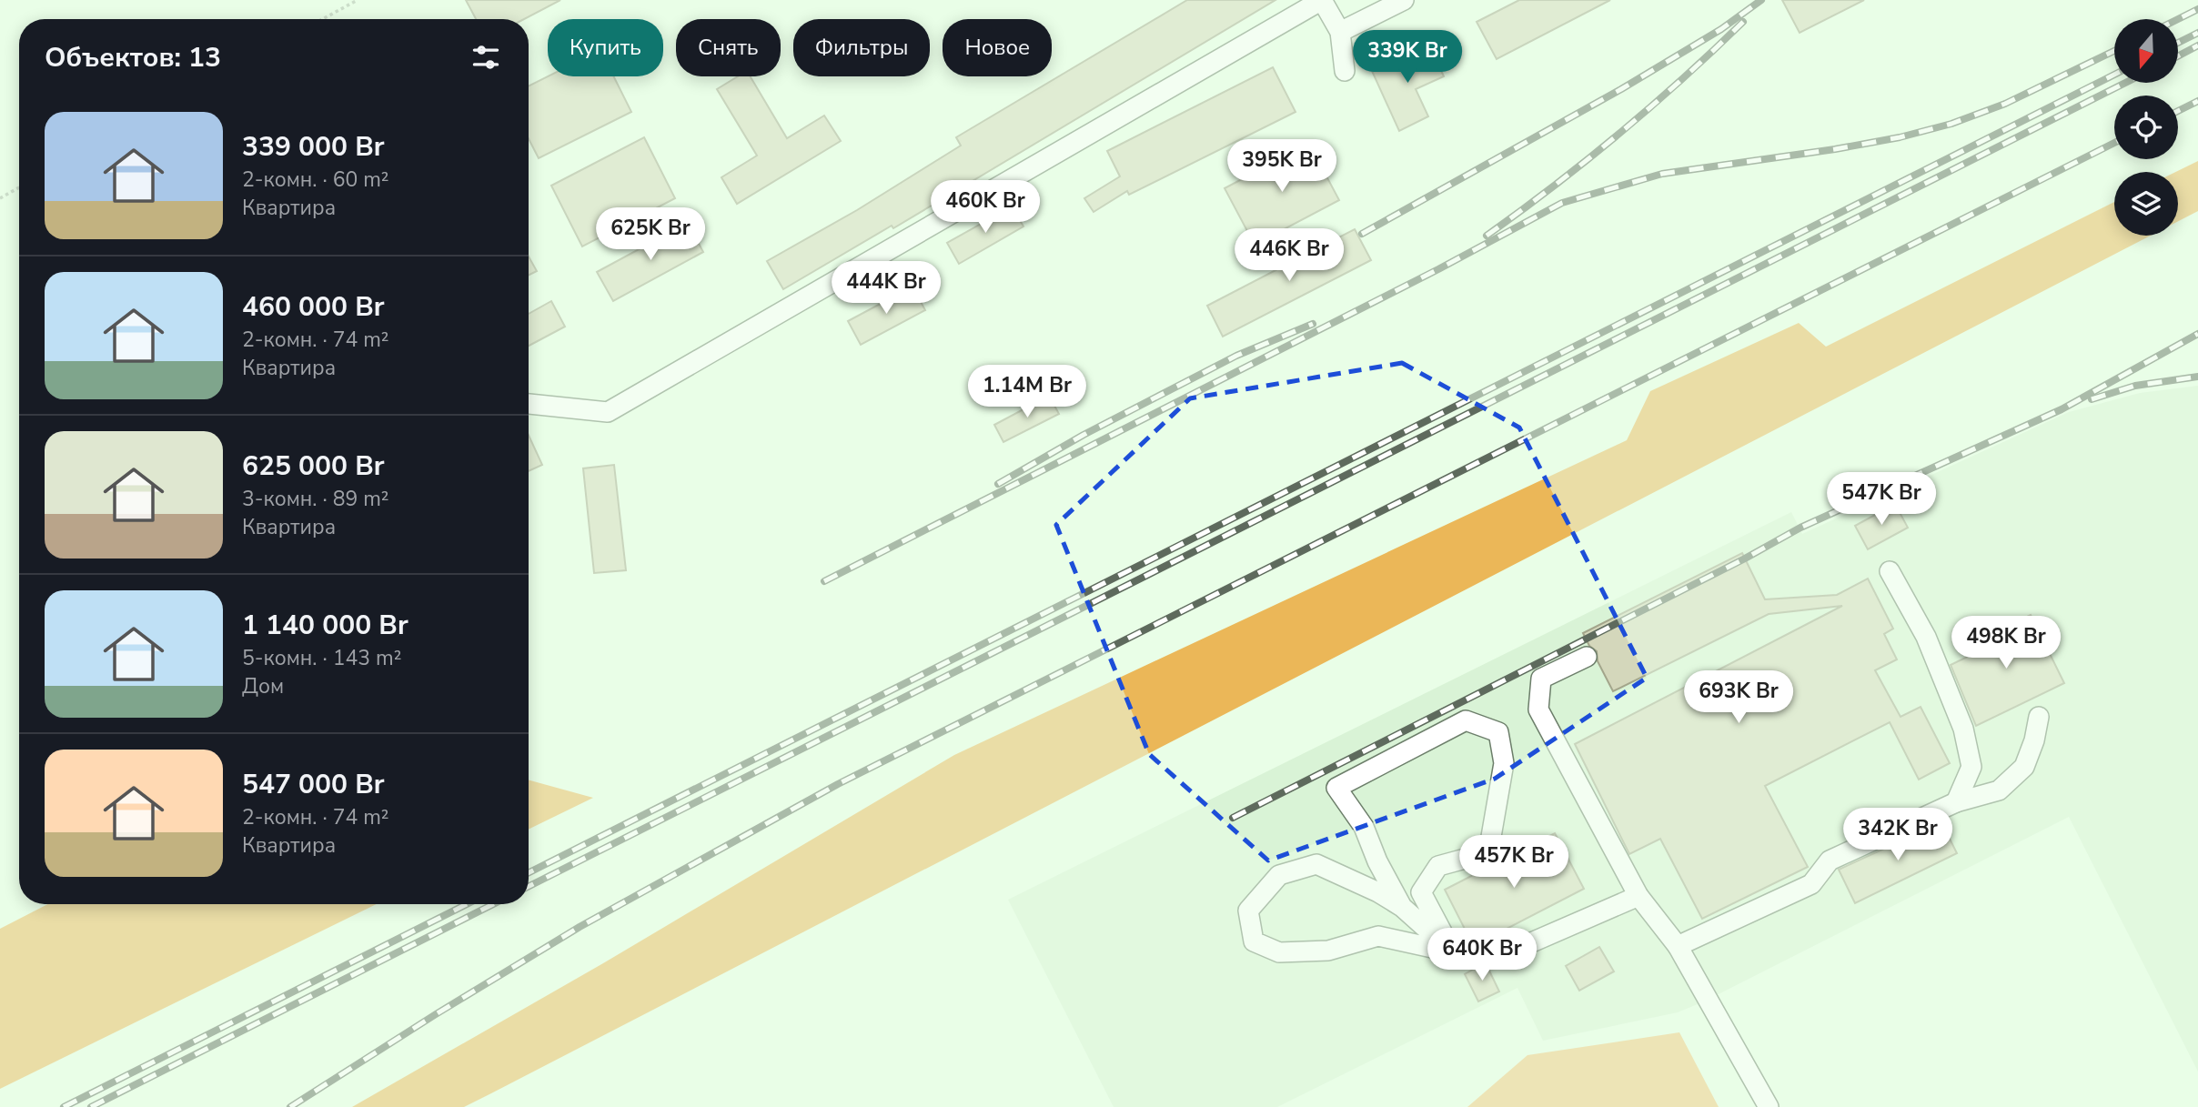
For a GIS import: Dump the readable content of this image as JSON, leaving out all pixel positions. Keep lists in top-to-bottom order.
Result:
{
  "north": "bottom",
  "page": {
    "chip": [
      "Купить",
      "Снять",
      "Фильтры",
      "Новое"
    ],
    "heading": "Объектов: 13",
    "price": [
      "339K Br",
      "395K Br",
      "460K Br",
      "625K Br",
      "446K Br",
      "444K Br",
      "1.14M Br",
      "547K Br",
      "498K Br",
      "693K Br",
      "342K Br",
      "457K Br",
      "640K Br"
    ],
    "list": [
      {
        "name": "339 000 Br",
        "note": "2-комн. · 60 m² · Квартира"
      },
      {
        "name": "460 000 Br",
        "note": "2-комн. · 74 m² · Квартира"
      },
      {
        "name": "625 000 Br",
        "note": "3-комн. · 89 m² · Квартира"
      },
      {
        "name": "1 140 000 Br",
        "note": "5-комн. · 143 m² · Дом"
      },
      {
        "name": "547 000 Br",
        "note": "2-комн. · 74 m² · Квартира"
      }
    ]
  }
}
